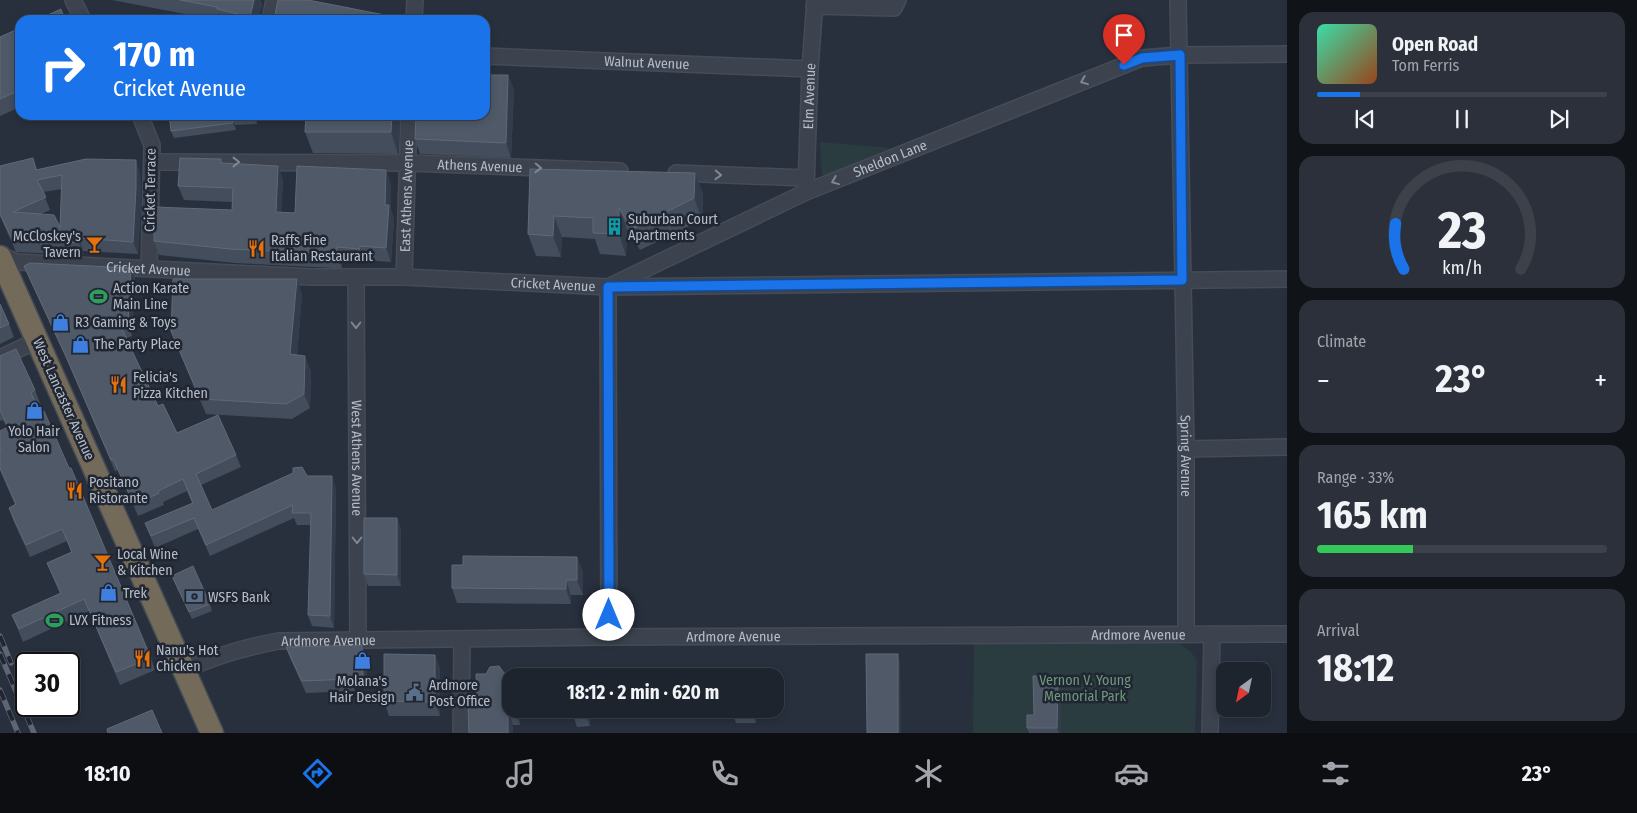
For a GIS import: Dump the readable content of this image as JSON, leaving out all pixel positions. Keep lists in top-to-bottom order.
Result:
{
  "streets": {
    "highway": ["West Lancaster Avenue"],
    "street": [
      "Walnut Avenue",
      "Elm Avenue",
      "Sheldon Lane",
      "Athens Avenue",
      "Cricket Terrace",
      "East Athens Avenue",
      "Cricket Avenue",
      "Spring Avenue",
      "West Athens Avenue",
      "Ardmore Avenue"
    ]
  },
  "crossings": [
    ["Walnut Avenue", "Elm Avenue"],
    ["Elm Avenue", "Sheldon Lane"],
    ["Sheldon Lane", "Cricket Avenue"],
    ["Sheldon Lane", "Spring Avenue"],
    ["Athens Avenue", "Cricket Terrace"],
    ["Athens Avenue", "East Athens Avenue"],
    ["Cricket Terrace", "Cricket Avenue"],
    ["East Athens Avenue", "Cricket Avenue"],
    ["Cricket Avenue", "West Lancaster Avenue"],
    ["Cricket Avenue", "Spring Avenue"],
    ["Cricket Avenue", "West Athens Avenue"],
    ["West Lancaster Avenue", "Ardmore Avenue"],
    ["Spring Avenue", "Ardmore Avenue"],
    ["West Athens Avenue", "Ardmore Avenue"]
  ],
  "one_way": ["Sheldon Lane", "Athens Avenue", "West Athens Avenue"],
  "parks": ["Vernon V. Young Memorial Park"],
  "places": {
    "building": ["Suburban Court Apartments"],
    "bar": ["McCloskey's Tavern", "Local Wine & Kitchen"],
    "restaurant": [
      "Raffs Fine Italian Restaurant",
      "Felicia's Pizza Kitchen",
      "Positano Ristorante",
      "Nanu's Hot Chicken"
    ],
    "sports": ["Action Karate Main Line", "LVX Fitness"],
    "shop": [
      "R3 Gaming & Toys",
      "The Party Place",
      "Yolo Hair Salon",
      "Trek",
      "Molana's Hair Design"
    ],
    "bank": ["WSFS Bank"],
    "public building": ["Ardmore Post Office"]
  },
  "north": "bottom left",
  "page": {
    "turn": ["170 m", "Cricket Avenue"],
    "song": ["Open Road", "Tom Ferris"],
    "tile": [
      "Climate",
      ["Range · 33%", "165 km"],
      ["Arrival", "18:12"]
    ],
    "heat": ["−", "23°", "+"],
    "limit": "30",
    "trip": "18:12 · 2 min · 620 m",
    "tabs": ["18:10", "23°"],
    "gauge": ["23", "km/h"]
  }
}
